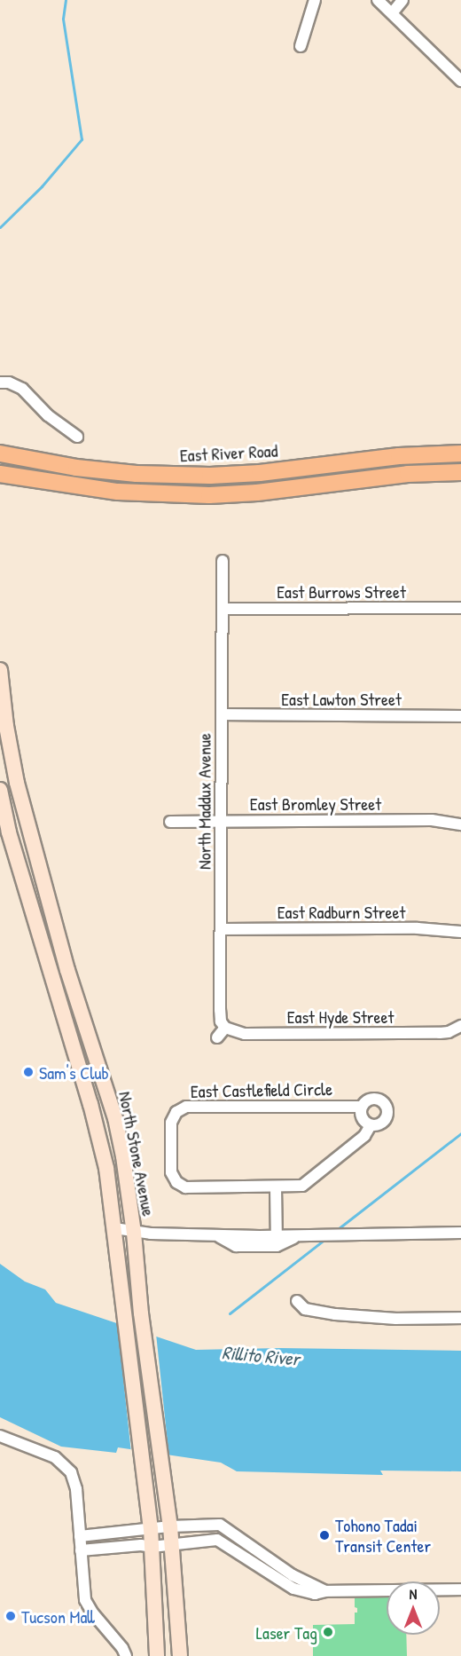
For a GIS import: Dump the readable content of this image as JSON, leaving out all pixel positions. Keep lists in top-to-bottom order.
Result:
{
  "streets": {
    "main road": ["East River Road", "North Stone Avenue"],
    "street": [
      "East Burrows Street",
      "East Lawton Street",
      "North Maddux Avenue",
      "East Bromley Street",
      "East Radburn Street",
      "East Hyde Street",
      "East Castlefield Circle"
    ]
  },
  "crossings": [
    ["East Burrows Street", "North Maddux Avenue"],
    ["East Lawton Street", "North Maddux Avenue"],
    ["North Maddux Avenue", "East Bromley Street"],
    ["North Maddux Avenue", "East Radburn Street"],
    ["North Maddux Avenue", "East Hyde Street"]
  ],
  "water": ["Rillito River"],
  "places": [
    "Sam's Club",
    "Tohono Tadai Transit Center",
    "Tucson Mall",
    "Laser Tag"
  ],
  "north": "top"
}
